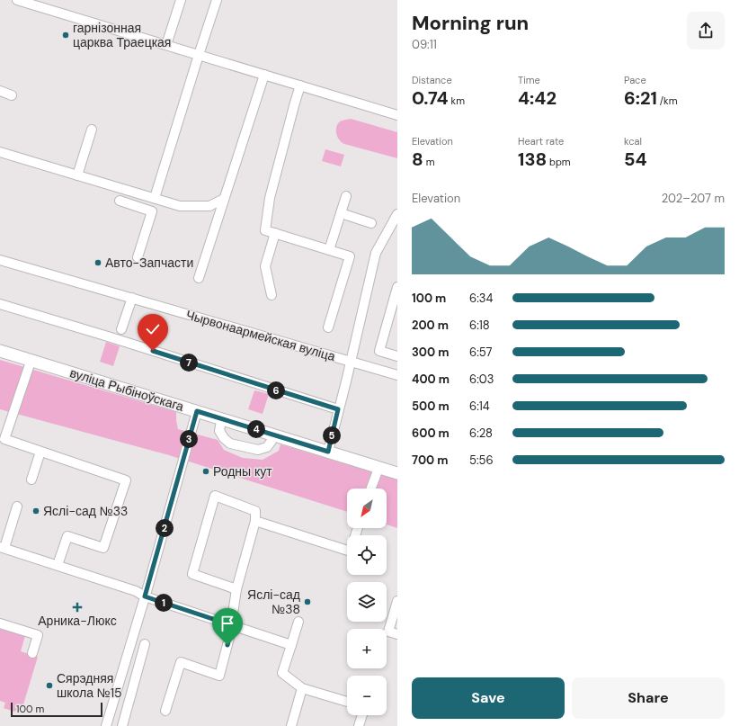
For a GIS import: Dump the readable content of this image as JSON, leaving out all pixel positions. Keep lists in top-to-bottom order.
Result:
{
  "streets": {
    "main road": ["вуліца Рыбіноўскага"],
    "street": ["Чырвонаармейская вуліца"]
  },
  "places": {
    "other": [
      "гарнізонная царква Траецкая",
      "Авто-Запчасти",
      "Родны кут",
      "Яслі-сад №33",
      "Яслі-сад №38",
      "Сярэдняя школа №15"
    ],
    "health": ["Арника-Люкс"]
  },
  "scale_bar": "100 m",
  "north": "bottom left",
  "page": {
    "heading": ["Morning run", "09:11"],
    "stats": [
      ["Distance", "0.74 km"],
      ["Time", "4:42"],
      ["Pace", "6:21 /km"],
      ["Elevation", "8 m"],
      ["Heart rate", "138 bpm"],
      ["kcal", "54"]
    ],
    "chart": ["Elevation", "202–207 m"],
    "list": [
      {
        "name": "100 m",
        "note": "6:34"
      },
      {
        "name": "200 m",
        "note": "6:18"
      },
      {
        "name": "300 m",
        "note": "6:57"
      },
      {
        "name": "400 m",
        "note": "6:03"
      },
      {
        "name": "500 m",
        "note": "6:14"
      },
      {
        "name": "600 m",
        "note": "6:28"
      },
      {
        "name": "700 m",
        "note": "5:56"
      }
    ],
    "pins": [
      "7",
      "6",
      "4",
      "5",
      "3",
      "2",
      "1"
    ],
    "map_buttons": ["+", "−"],
    "buttons": ["Save", "Share"],
    "scale": "100 m"
  }
}
